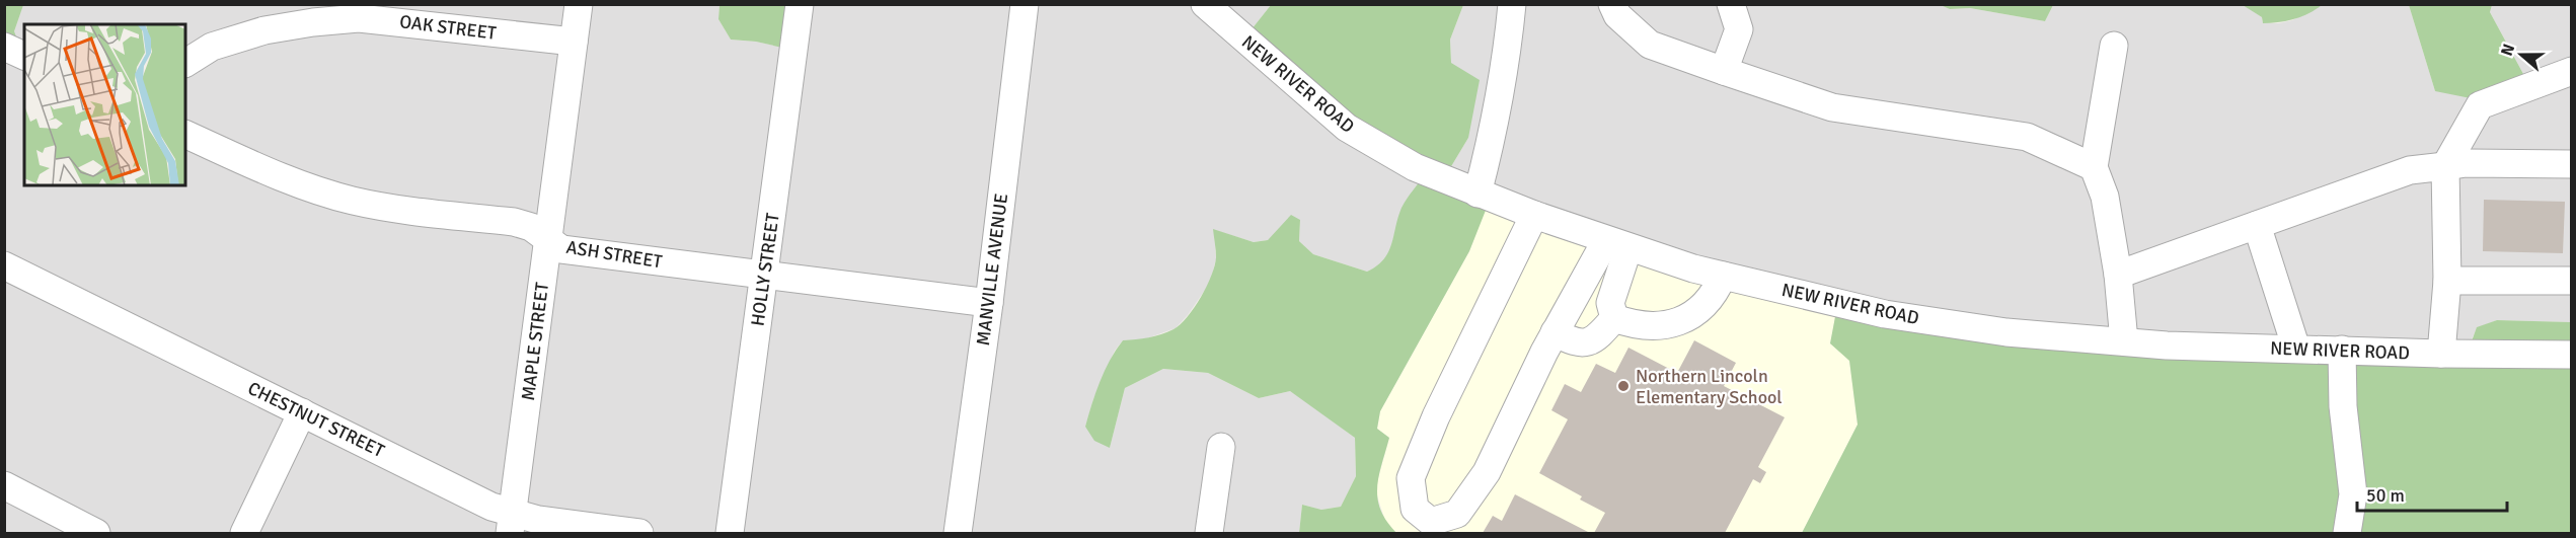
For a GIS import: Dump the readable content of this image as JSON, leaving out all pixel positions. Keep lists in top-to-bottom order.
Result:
{
  "streets": {
    "street": [
      "OAK STREET",
      "NEW RIVER ROAD",
      "ASH STREET",
      "HOLLY STREET",
      "MANVILLE AVENUE",
      "MAPLE STREET",
      "CHESTNUT STREET"
    ]
  },
  "crossings": [
    ["OAK STREET", "MAPLE STREET"],
    ["ASH STREET", "HOLLY STREET"],
    ["ASH STREET", "MANVILLE AVENUE"],
    ["ASH STREET", "MAPLE STREET"],
    ["MAPLE STREET", "CHESTNUT STREET"]
  ],
  "places": ["Northern Lincoln Elementary School"],
  "scale_bar": "50 m",
  "north": "left"
}
